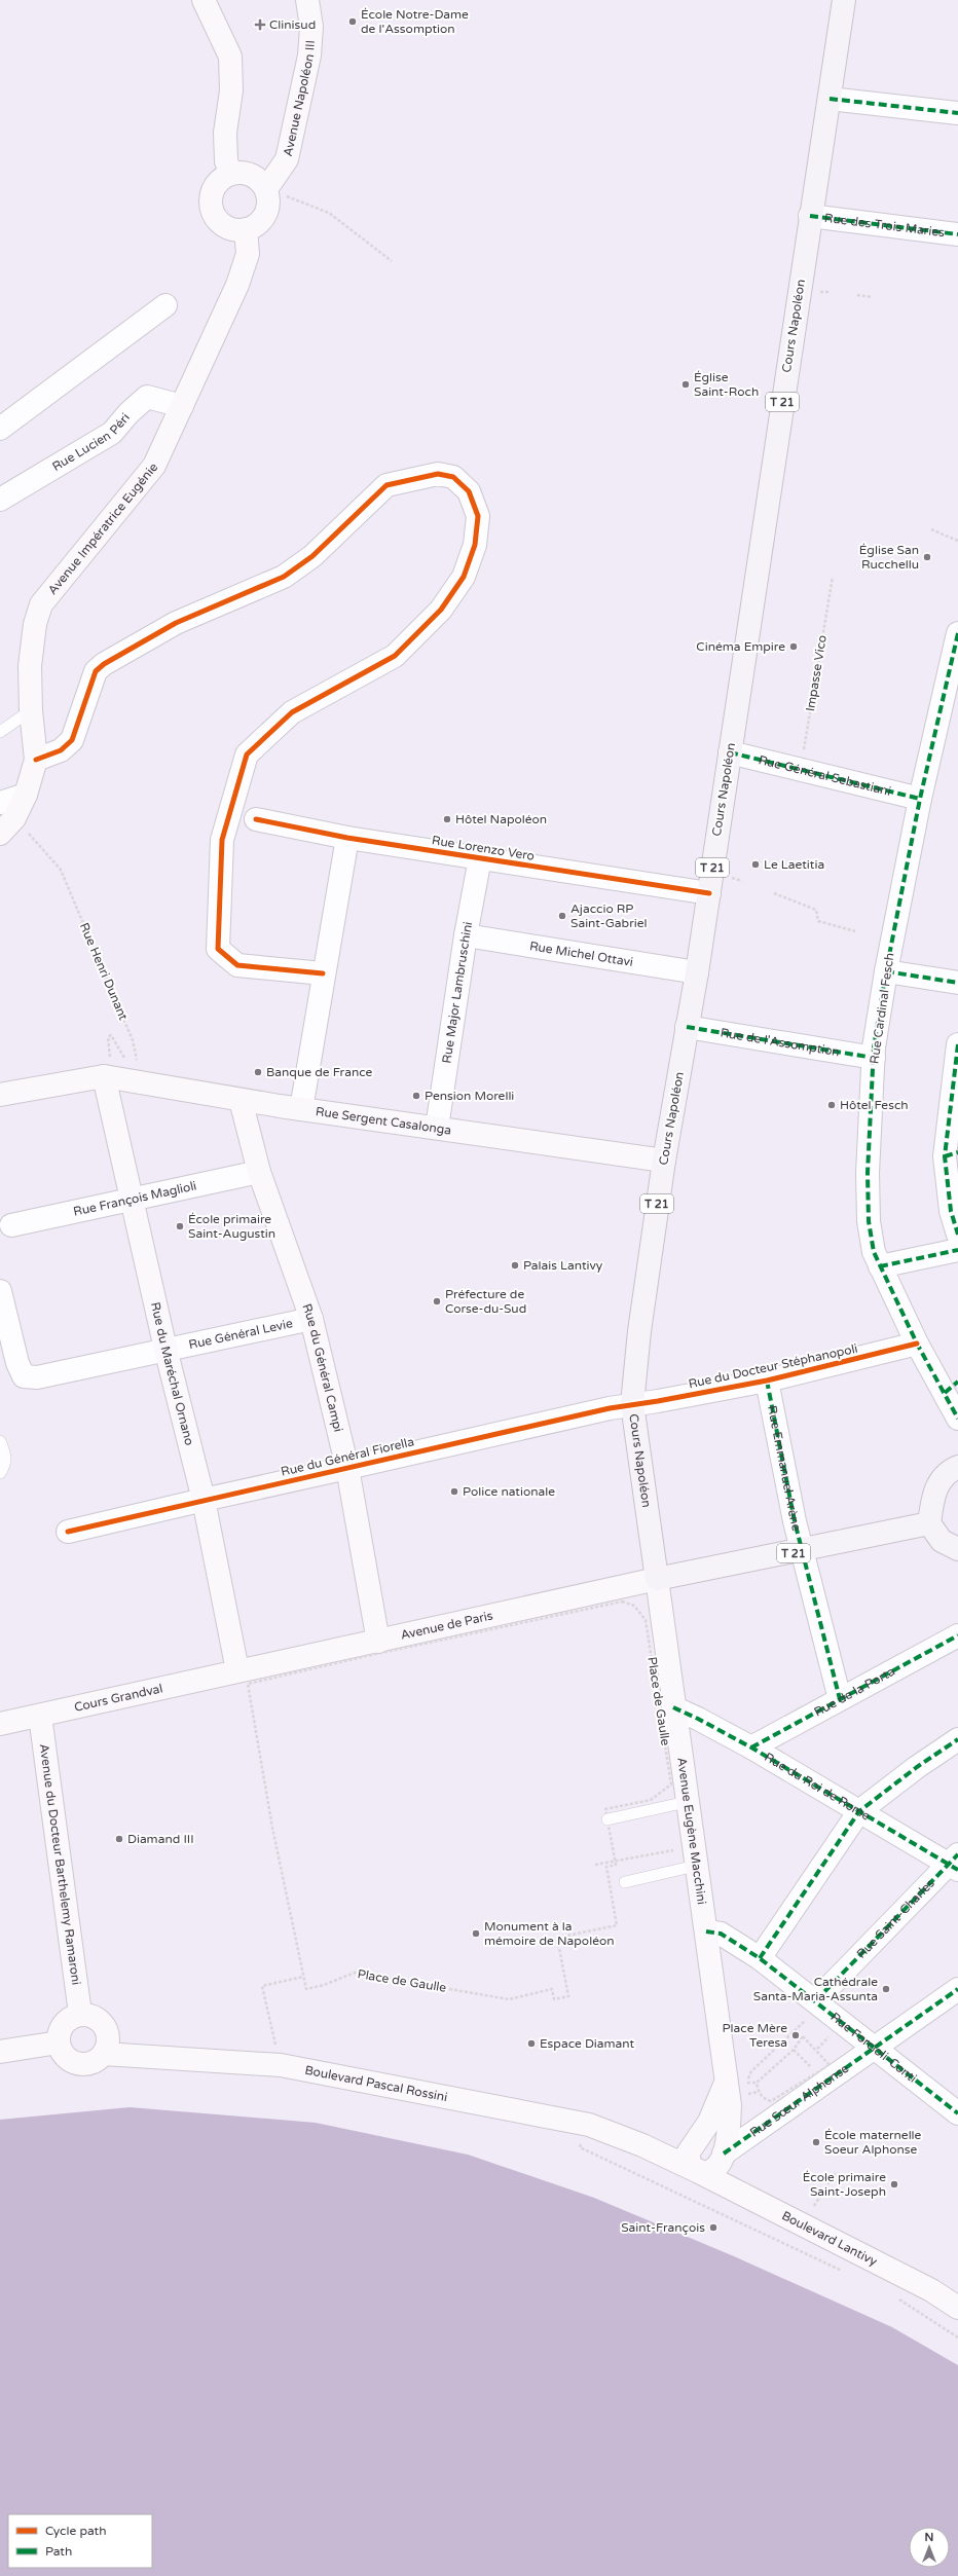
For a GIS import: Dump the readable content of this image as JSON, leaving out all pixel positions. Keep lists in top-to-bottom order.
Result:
{
  "streets": {
    "main road": [
      "Avenue Napoléon III",
      "Cours Napoléon",
      "T 21",
      "Avenue Impératrice Eugénie",
      "Rue Sergent Casalonga",
      "Rue du Général Campi",
      "Rue du Maréchal Ornano",
      "Rue du Général Fiorella",
      "Avenue de Paris",
      "Cours Grandval",
      "Avenue Eugène Macchini",
      "Avenue du Docteur Barthelemy Ramaroni",
      "Boulevard Pascal Rossini",
      "Boulevard Lantivy"
    ],
    "street": [
      "Rue des Trois Maries",
      "Rue Lucien Péri",
      "Rue Général Sebastiani",
      "Rue Lorenzo Vero",
      "Rue Michel Ottavi",
      "Rue Major Lambruschini",
      "Rue Cardinal Fesch",
      "Rue de l'Assomption",
      "Rue François Maglioli",
      "Rue Général Levie",
      "Rue du Docteur Stéphanopoli",
      "Rue Emmanuel Arène",
      "Rue de la Porta",
      "Rue du Roi de Rome",
      "Rue Saint-Charles",
      "Rue Forcioli-Conti",
      "Rue Sœur Alphonse"
    ],
    "path": ["Impasse Vico", "Rue Henri Dunant", "Place de Gaulle"]
  },
  "crossings": [
    ["Avenue Napoléon III", "Avenue Impératrice Eugénie"],
    ["Rue des Trois Maries", "Cours Napoléon"],
    ["Cours Napoléon", "T 21"],
    ["Cours Napoléon", "Rue Général Sebastiani"],
    ["Cours Napoléon", "Rue Lorenzo Vero"],
    ["Cours Napoléon", "Rue Michel Ottavi"],
    ["Cours Napoléon", "Rue de l'Assomption"],
    ["Cours Napoléon", "Rue Sergent Casalonga"],
    ["Cours Napoléon", "Rue du Docteur Stéphanopoli"],
    ["Cours Napoléon", "Rue du Général Fiorella"],
    ["Cours Napoléon", "Avenue de Paris"],
    ["Cours Napoléon", "Avenue Eugène Macchini"],
    ["T 21", "Rue Emmanuel Arène"],
    ["T 21", "Avenue de Paris"],
    ["T 21", "Avenue Eugène Macchini"],
    ["Rue Lucien Péri", "Avenue Impératrice Eugénie"],
    ["Avenue Impératrice Eugénie", "Rue Henri Dunant"],
    ["Impasse Vico", "Rue Général Sebastiani"],
    ["Rue Général Sebastiani", "Rue Cardinal Fesch"],
    ["Rue Lorenzo Vero", "Rue Major Lambruschini"],
    ["Rue Michel Ottavi", "Rue Major Lambruschini"],
    ["Rue Henri Dunant", "Rue Sergent Casalonga"],
    ["Rue Henri Dunant", "Rue du Maréchal Ornano"],
    ["Rue Major Lambruschini", "Rue Sergent Casalonga"],
    ["Rue Cardinal Fesch", "Rue de l'Assomption"],
    ["Rue Cardinal Fesch", "Rue du Docteur Stéphanopoli"],
    ["Rue Sergent Casalonga", "Rue du Général Campi"],
    ["Rue Sergent Casalonga", "Rue du Maréchal Ornano"],
    ["Rue François Maglioli", "Rue du Général Campi"],
    ["Rue François Maglioli", "Rue du Maréchal Ornano"],
    ["Rue Général Levie", "Rue du Général Campi"],
    ["Rue Général Levie", "Rue du Maréchal Ornano"],
    ["Rue du Docteur Stéphanopoli", "Rue du Général Fiorella"],
    ["Rue du Docteur Stéphanopoli", "Rue Emmanuel Arène"],
    ["Rue du Général Campi", "Rue du Général Fiorella"],
    ["Rue du Général Campi", "Avenue de Paris"],
    ["Rue du Maréchal Ornano", "Rue du Général Fiorella"],
    ["Rue du Maréchal Ornano", "Avenue de Paris"],
    ["Rue du Maréchal Ornano", "Cours Grandval"],
    ["Rue Emmanuel Arène", "Rue de la Porta"],
    ["Avenue de Paris", "Cours Grandval"],
    ["Avenue de Paris", "Avenue Eugène Macchini"],
    ["Rue de la Porta", "Rue du Roi de Rome"],
    ["Cours Grandval", "Avenue du Docteur Barthelemy Ramaroni"],
    ["Rue du Roi de Rome", "Avenue Eugène Macchini"],
    ["Rue du Roi de Rome", "Rue Saint-Charles"],
    ["Avenue Eugène Macchini", "Rue Forcioli-Conti"],
    ["Avenue Eugène Macchini", "Boulevard Pascal Rossini"],
    ["Avenue Eugène Macchini", "Rue Sœur Alphonse"],
    ["Avenue Eugène Macchini", "Boulevard Lantivy"],
    ["Avenue du Docteur Barthelemy Ramaroni", "Boulevard Pascal Rossini"],
    ["Rue Saint-Charles", "Rue Forcioli-Conti"],
    ["Rue Forcioli-Conti", "Rue Sœur Alphonse"],
    ["Boulevard Pascal Rossini", "Boulevard Lantivy"]
  ],
  "places": {
    "other": [
      "École Notre-Dame de l'Assomption",
      "Église Saint-Roch",
      "Église San Rucchellu",
      "Cinéma Empire",
      "Hôtel Napoléon",
      "Le Laetitia",
      "Ajaccio RP Saint-Gabriel",
      "Banque de France",
      "Pension Morelli",
      "Hôtel Fesch",
      "École primaire Saint-Augustin",
      "Palais Lantivy",
      "Préfecture de Corse-du-Sud",
      "Police nationale",
      "Diamand III",
      "Monument à la mémoire de Napoléon",
      "Cathédrale Santa-Maria-Assunta",
      "Place Mère Teresa",
      "Espace Diamant",
      "École maternelle Soeur Alphonse",
      "École primaire Saint-Joseph",
      "Saint-François"
    ],
    "health": ["Clinisud"]
  },
  "legend": ["Cycle path", "Path"],
  "north": "top"
}
